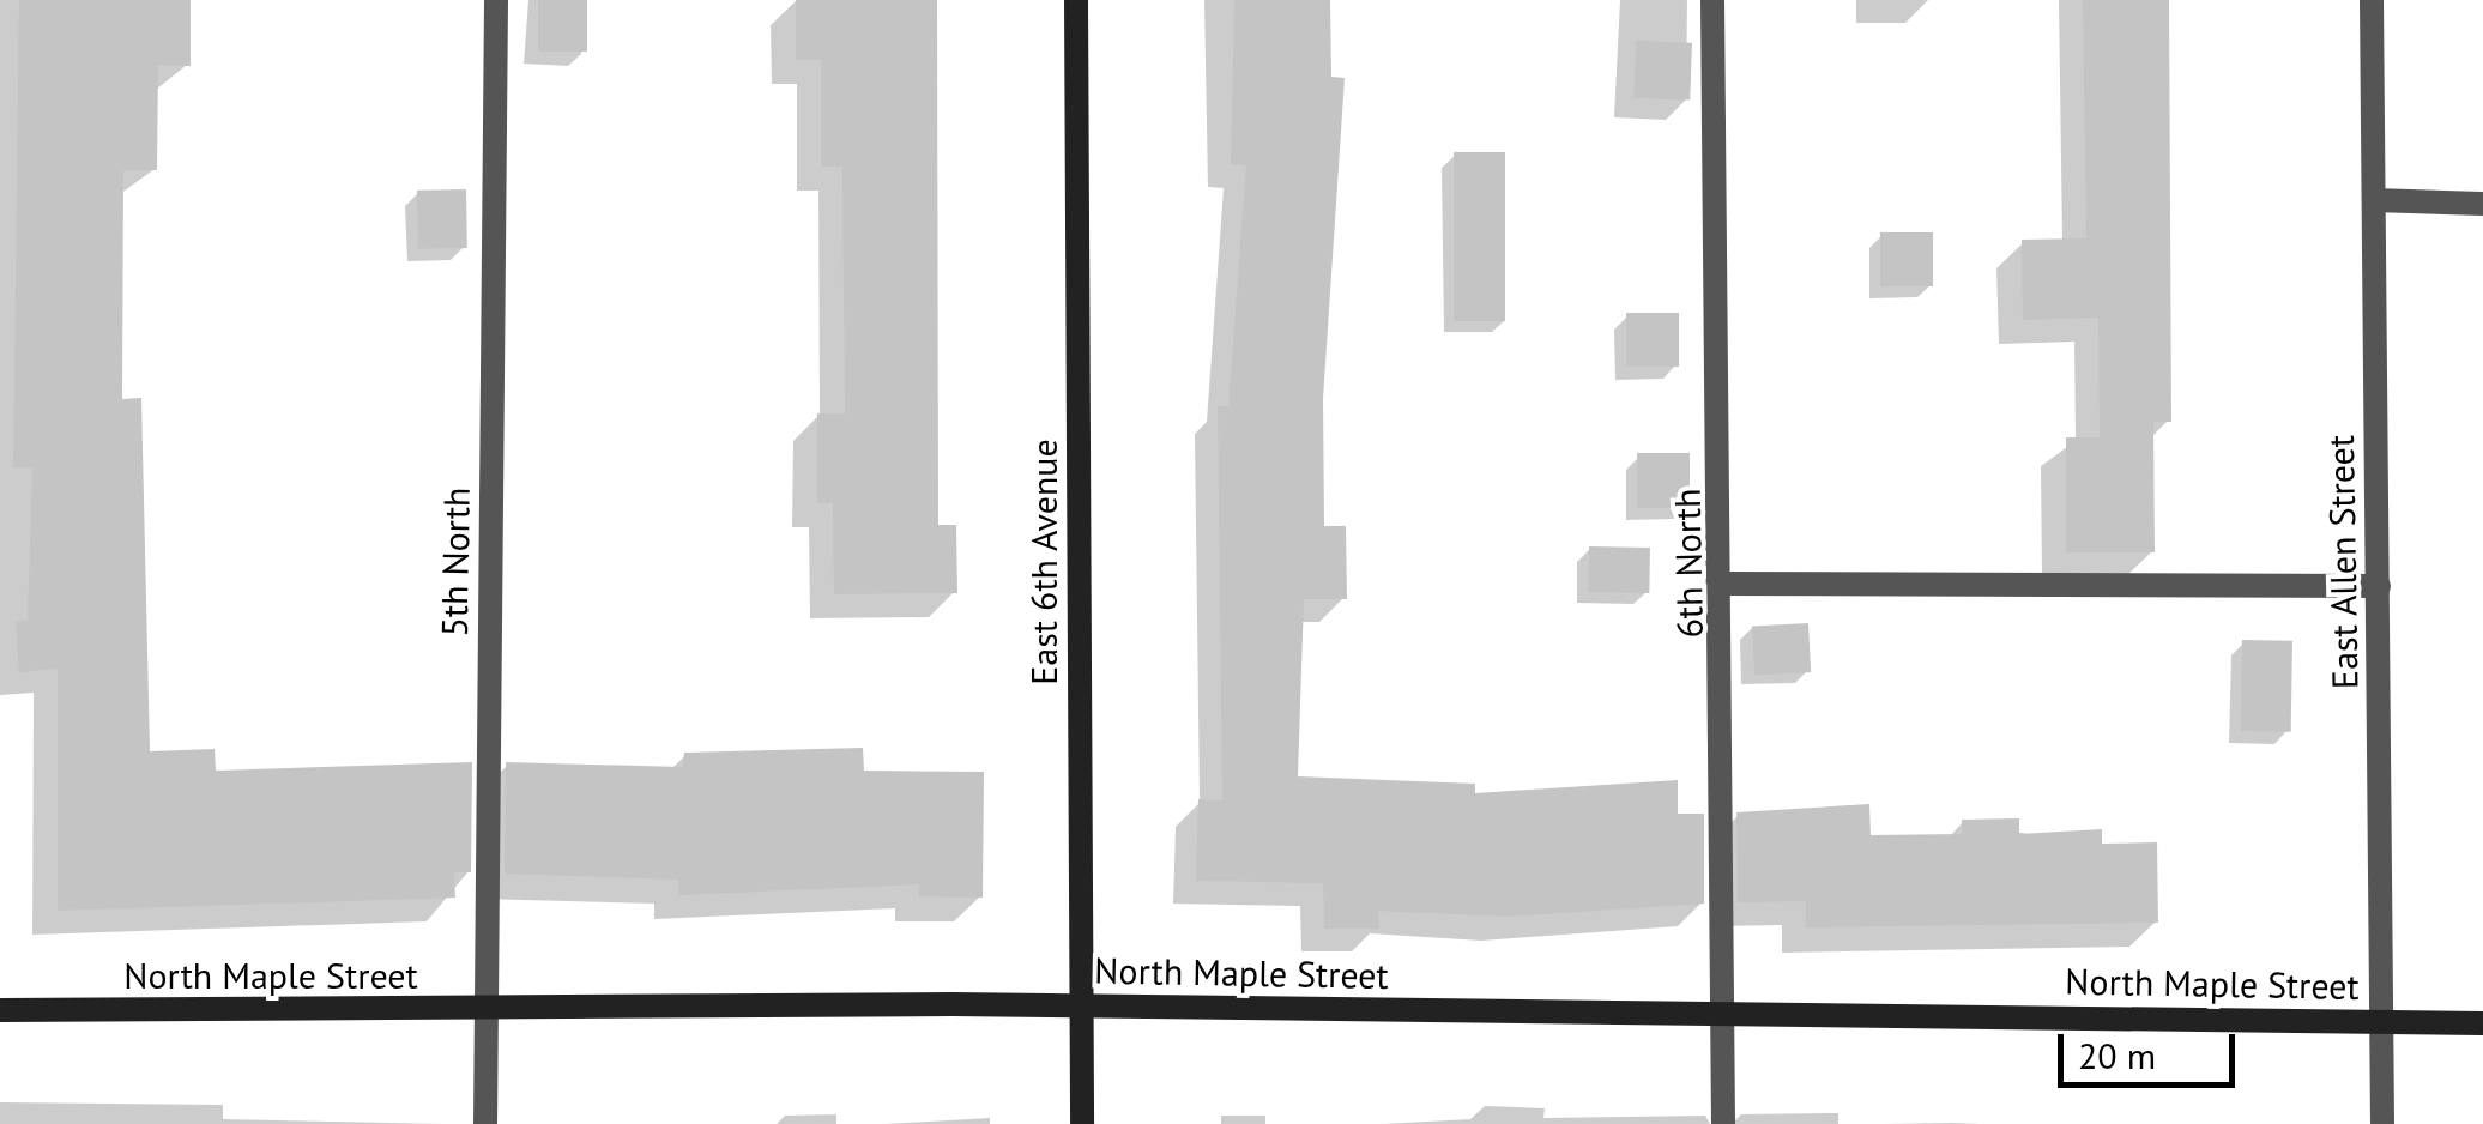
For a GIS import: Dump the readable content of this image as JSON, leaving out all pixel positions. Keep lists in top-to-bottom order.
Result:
{
  "streets": {
    "street": [
      "5th North",
      "East 6th Avenue",
      "East Allen Street",
      "6th North",
      "North Maple Street"
    ]
  },
  "crossings": [
    ["5th North", "North Maple Street"],
    ["East 6th Avenue", "North Maple Street"],
    ["East Allen Street", "North Maple Street"],
    ["6th North", "North Maple Street"]
  ],
  "scale_bar": "20 m"
}
